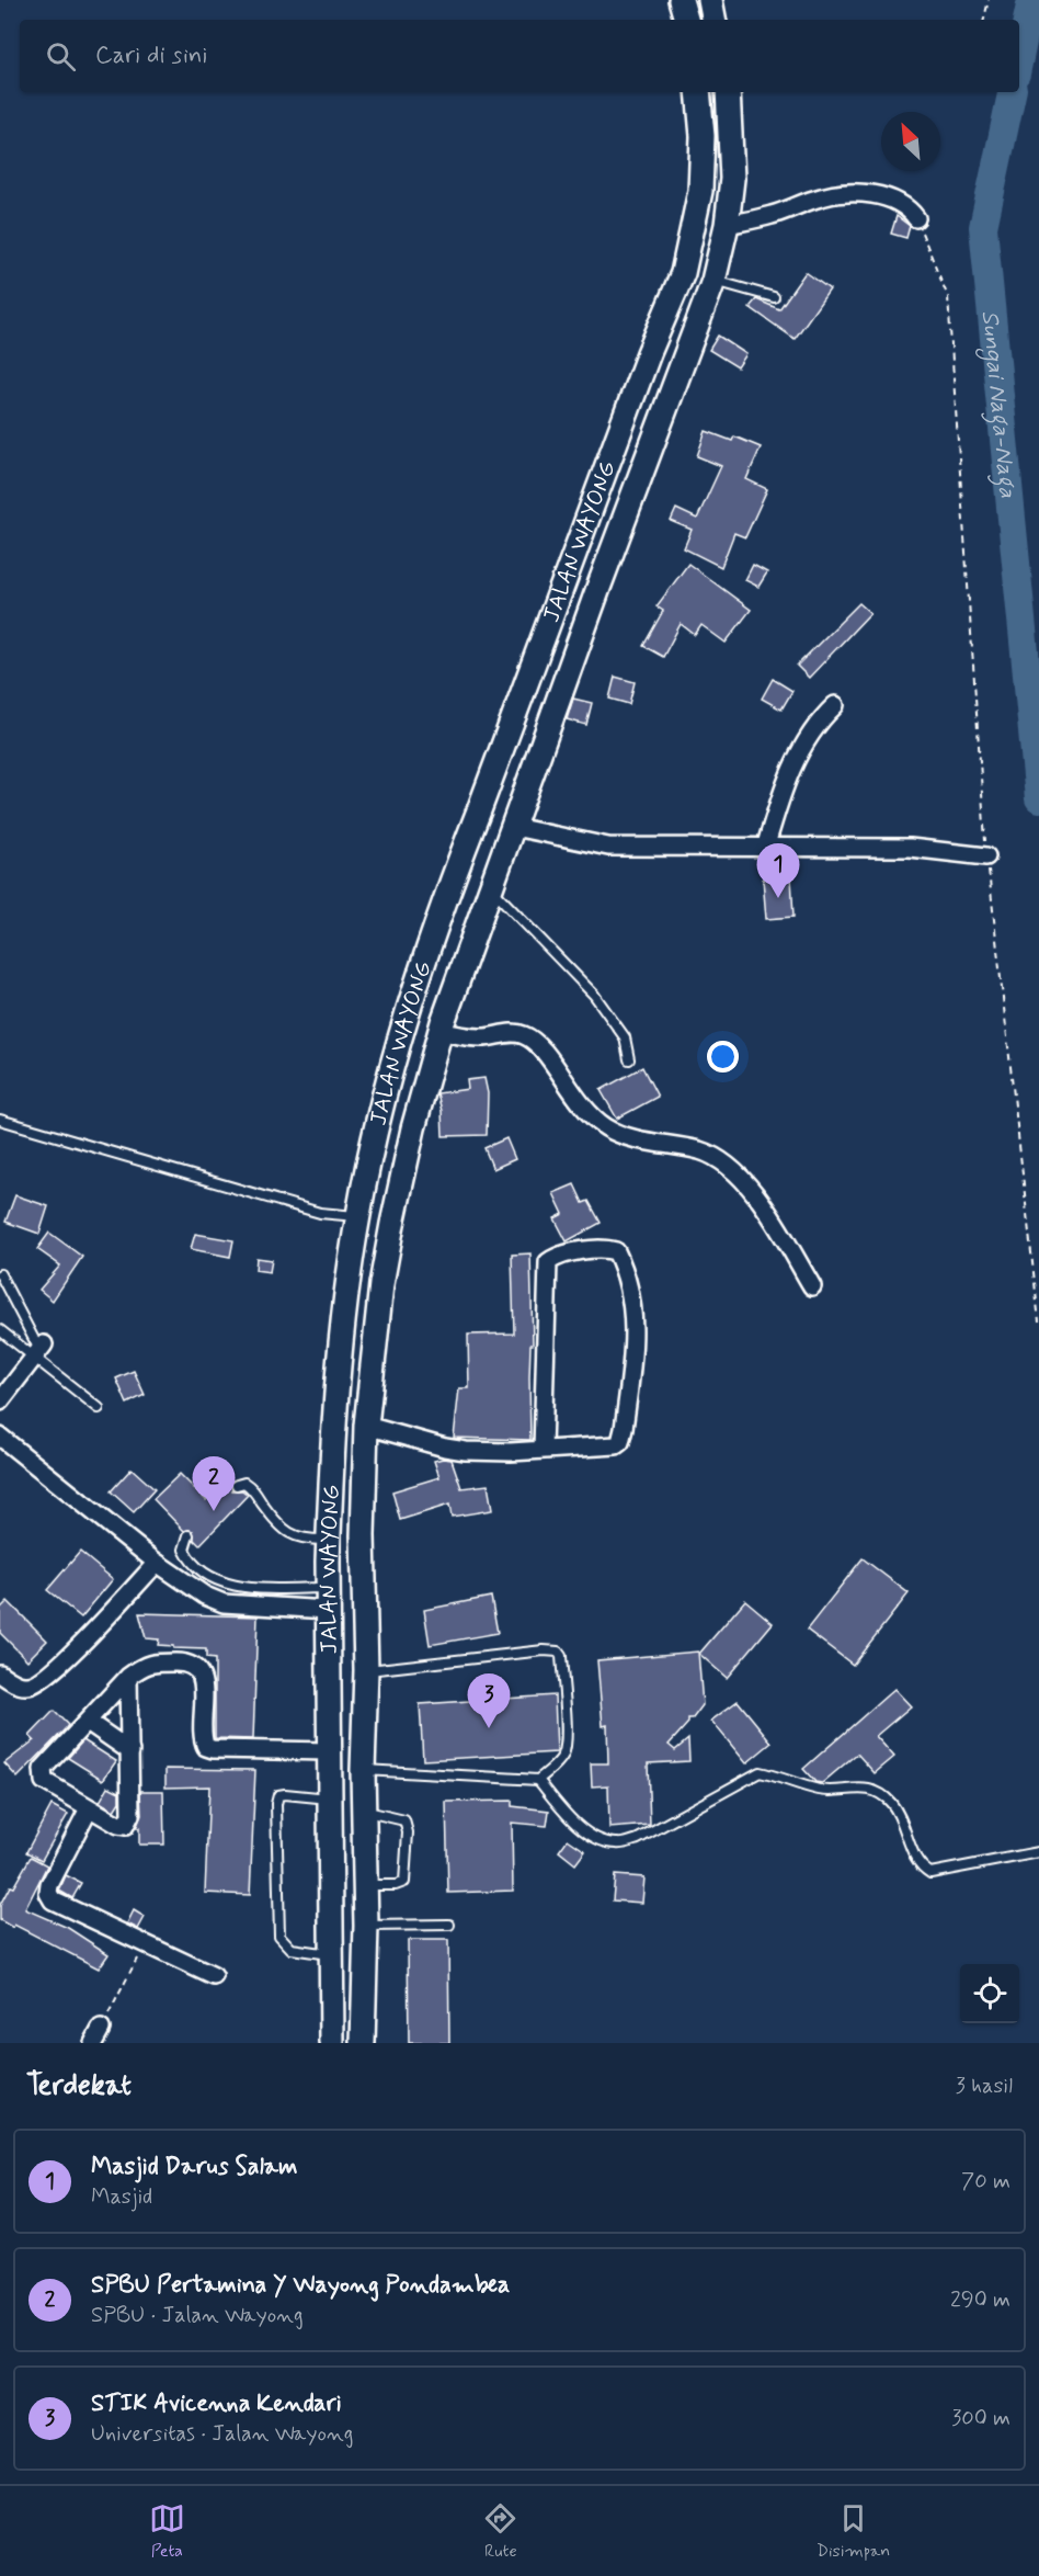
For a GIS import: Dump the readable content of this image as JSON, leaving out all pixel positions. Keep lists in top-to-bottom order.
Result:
{
  "streets": {
    "main road": ["JALAN WAYONG"]
  },
  "water": ["Sungai Naga-Naga"],
  "north": "top left",
  "page": {
    "search": "Cari di sini",
    "pins": ["1", "2", "3"],
    "heading": ["Terdekat", "3 hasil"],
    "list": [
      {
        "mark": "1",
        "name": "Masjid Darus Salam",
        "note": "Masjid",
        "value": "70 m"
      },
      {
        "mark": "2",
        "name": "SPBU Pertamina Y Wayong Pondambea",
        "note": "SPBU · Jalan Wayong",
        "value": "290 m"
      },
      {
        "mark": "3",
        "name": "STIK Avicenna Kendari",
        "note": "Universitas · Jalan Wayong",
        "value": "300 m"
      }
    ],
    "nav": ["Peta", "Rute", "Disimpan"]
  }
}
